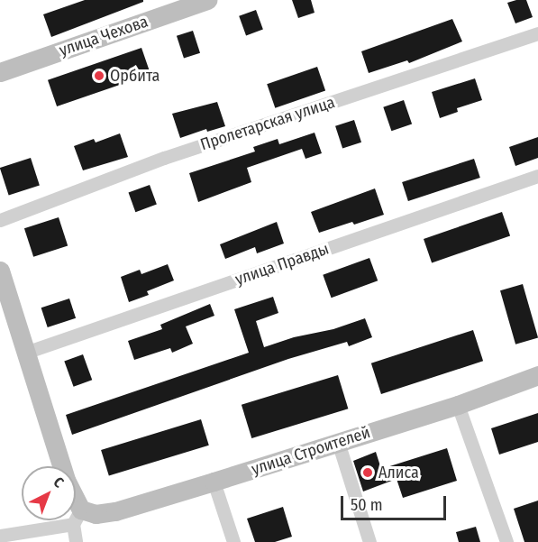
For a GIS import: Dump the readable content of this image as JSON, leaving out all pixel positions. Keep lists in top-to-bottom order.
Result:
{
  "streets": {
    "street": [
      "улица Чехова",
      "Пролетарская улица",
      "улица Правды",
      "улица Строителей"
    ]
  },
  "places": ["Орбита", "Алиса"],
  "scale_bar": "50 m",
  "north": "top right"
}
